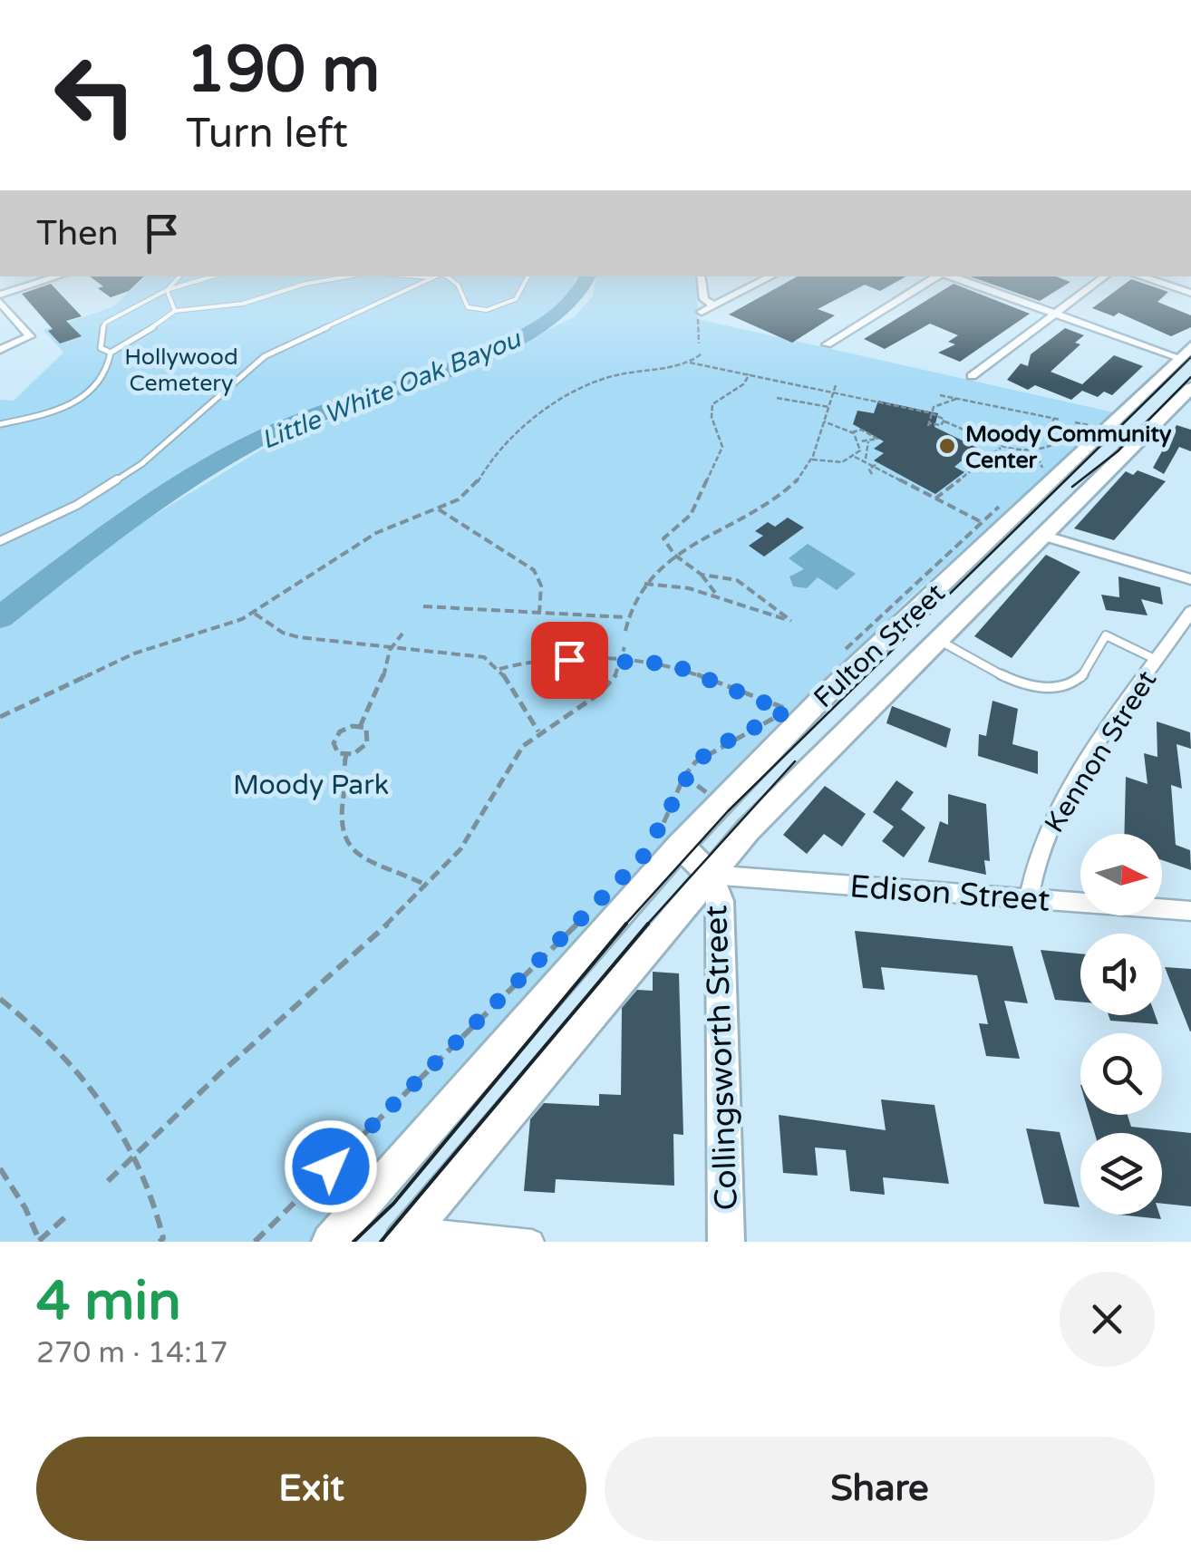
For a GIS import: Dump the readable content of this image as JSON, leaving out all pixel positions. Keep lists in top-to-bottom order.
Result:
{
  "streets": {
    "main road": ["Fulton Street", "Collingsworth Street"],
    "street": ["Kennon Street", "Edison Street"]
  },
  "crossings": [
    ["Fulton Street", "Edison Street"],
    ["Fulton Street", "Collingsworth Street"],
    ["Kennon Street", "Edison Street"],
    ["Edison Street", "Collingsworth Street"]
  ],
  "water": ["Little White Oak Bayou"],
  "parks": ["Hollywood Cemetery", "Moody Park"],
  "places": ["Moody Community Center"],
  "north": "right",
  "page": {
    "turn": ["190 m", "Turn left"],
    "then": "Then",
    "heading": ["4 min", "270 m · 14:17"],
    "buttons": ["Exit", "Share"]
  }
}
